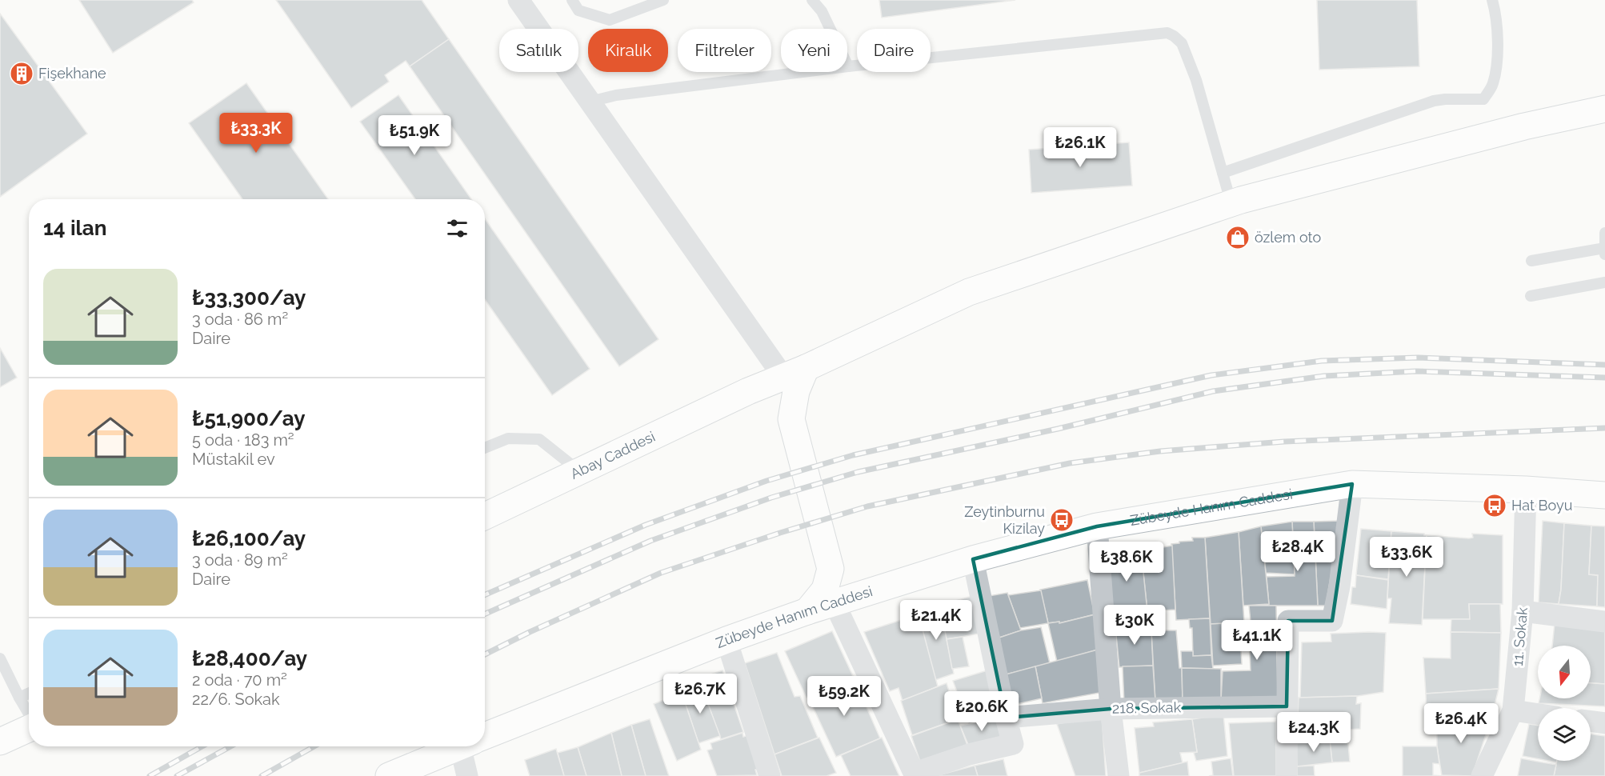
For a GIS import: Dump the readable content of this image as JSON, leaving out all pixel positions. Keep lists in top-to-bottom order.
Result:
{
  "streets": {
    "main road": ["Abay Caddesi", "Zübeyde Hanım Caddesi"],
    "street": ["11. Sokak", "218. Sokak"]
  },
  "crossings": [
    ["Zübeyde Hanım Caddesi", "11. Sokak"]
  ],
  "places": {
    "building": ["Fişekhane"],
    "shop": ["özlem oto"],
    "bus stop": ["Hat Boyu", "Zeytinburnu Kizilay"]
  },
  "north": "bottom",
  "page": {
    "chip": [
      "Satılık",
      "Kiralık",
      "Filtreler",
      "Yeni",
      "Daire"
    ],
    "price": [
      "₺33.3K",
      "₺51.9K",
      "₺26.1K",
      "₺28.4K",
      "₺33.6K",
      "₺38.6K",
      "₺21.4K",
      "₺30K",
      "₺41.1K",
      "₺26.7K",
      "₺59.2K",
      "₺20.6K",
      "₺26.4K",
      "₺24.3K"
    ],
    "heading": "14 ilan",
    "list": [
      {
        "name": "₺33,300/ay",
        "note": "3 oda · 86 m² · Daire"
      },
      {
        "name": "₺51,900/ay",
        "note": "5 oda · 183 m² · Müstakil ev"
      },
      {
        "name": "₺26,100/ay",
        "note": "3 oda · 89 m² · Daire"
      },
      {
        "name": "₺28,400/ay",
        "note": "2 oda · 70 m² · 22/6. Sokak"
      }
    ]
  }
}
